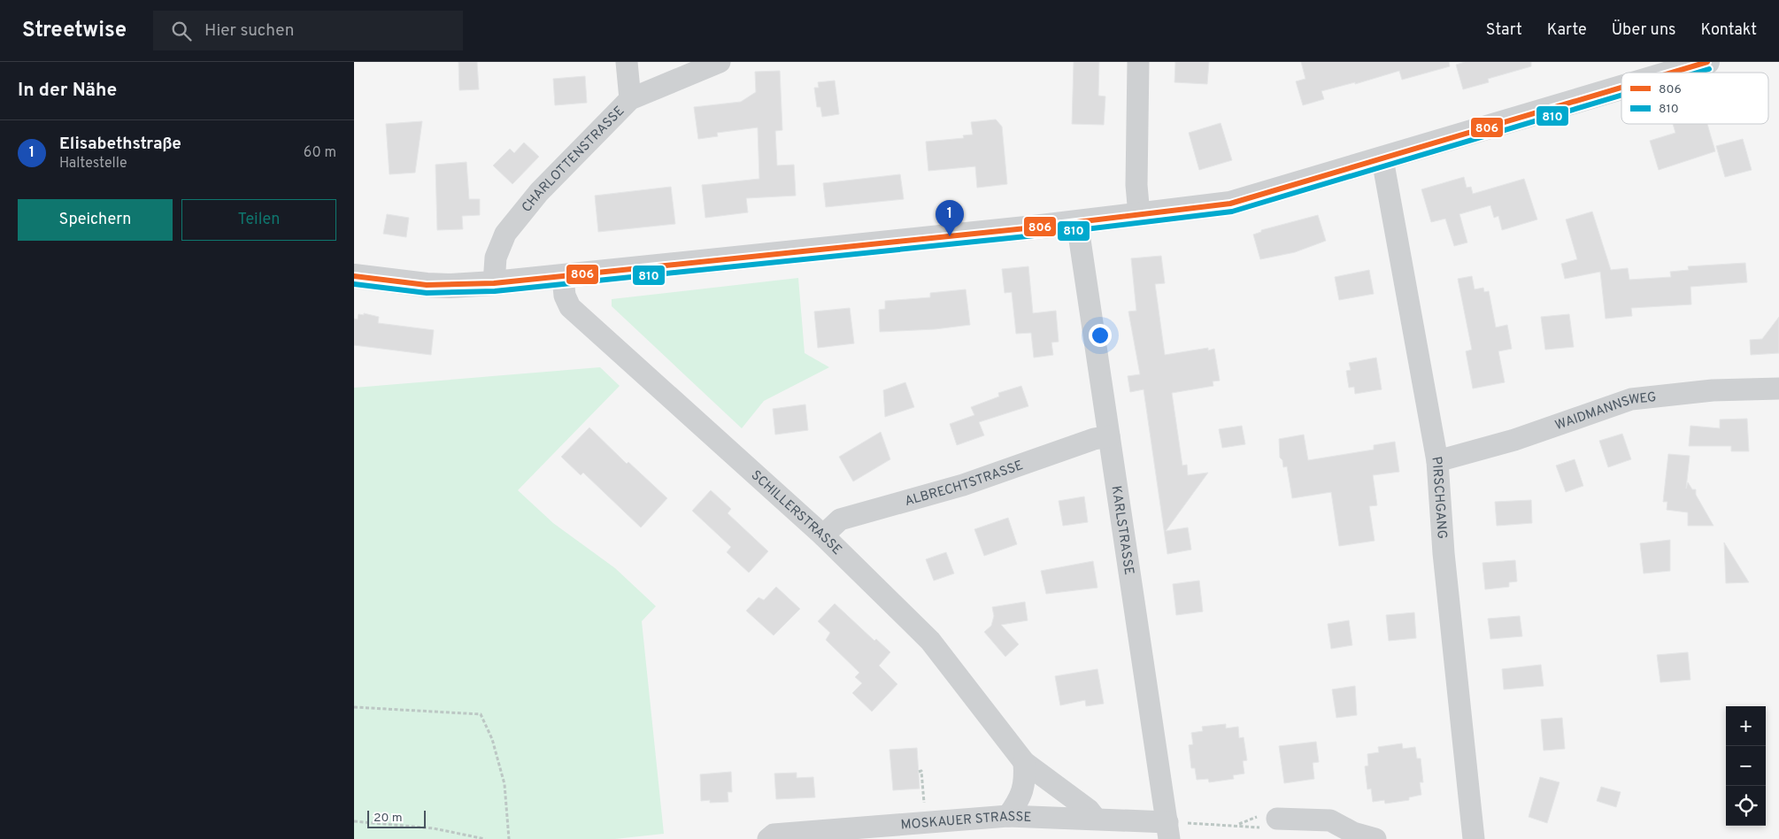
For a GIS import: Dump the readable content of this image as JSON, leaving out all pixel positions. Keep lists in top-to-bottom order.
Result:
{
  "streets": {
    "street": [
      "CHARLOTTENSTRASSE",
      "WAIDMANNSWEG",
      "ALBRECHTSTRASSE",
      "PIRSCHGANG",
      "SCHILLERSTRASSE",
      "KARLSTRASSE",
      "MOSKAUER STRASSE"
    ]
  },
  "crossings": [
    ["WAIDMANNSWEG", "PIRSCHGANG"],
    ["ALBRECHTSTRASSE", "SCHILLERSTRASSE"],
    ["ALBRECHTSTRASSE", "KARLSTRASSE"],
    ["SCHILLERSTRASSE", "MOSKAUER STRASSE"],
    ["KARLSTRASSE", "MOSKAUER STRASSE"]
  ],
  "lines": ["transit line 806", "transit line 810"],
  "legend": ["806", "810"],
  "scale_bar": "20 m",
  "page": {
    "header": "Streetwise",
    "search": "Hier suchen",
    "nav": [
      "Start",
      "Karte",
      "Über uns",
      "Kontakt"
    ],
    "heading": "In der Nähe",
    "list": [
      {
        "mark": "1",
        "name": "Elisabethstraße",
        "note": "Haltestelle",
        "value": "60 m"
      }
    ],
    "buttons": ["Speichern", "Teilen"],
    "pins": "1",
    "map_buttons": ["+", "−"],
    "scale": "20 m"
  }
}
